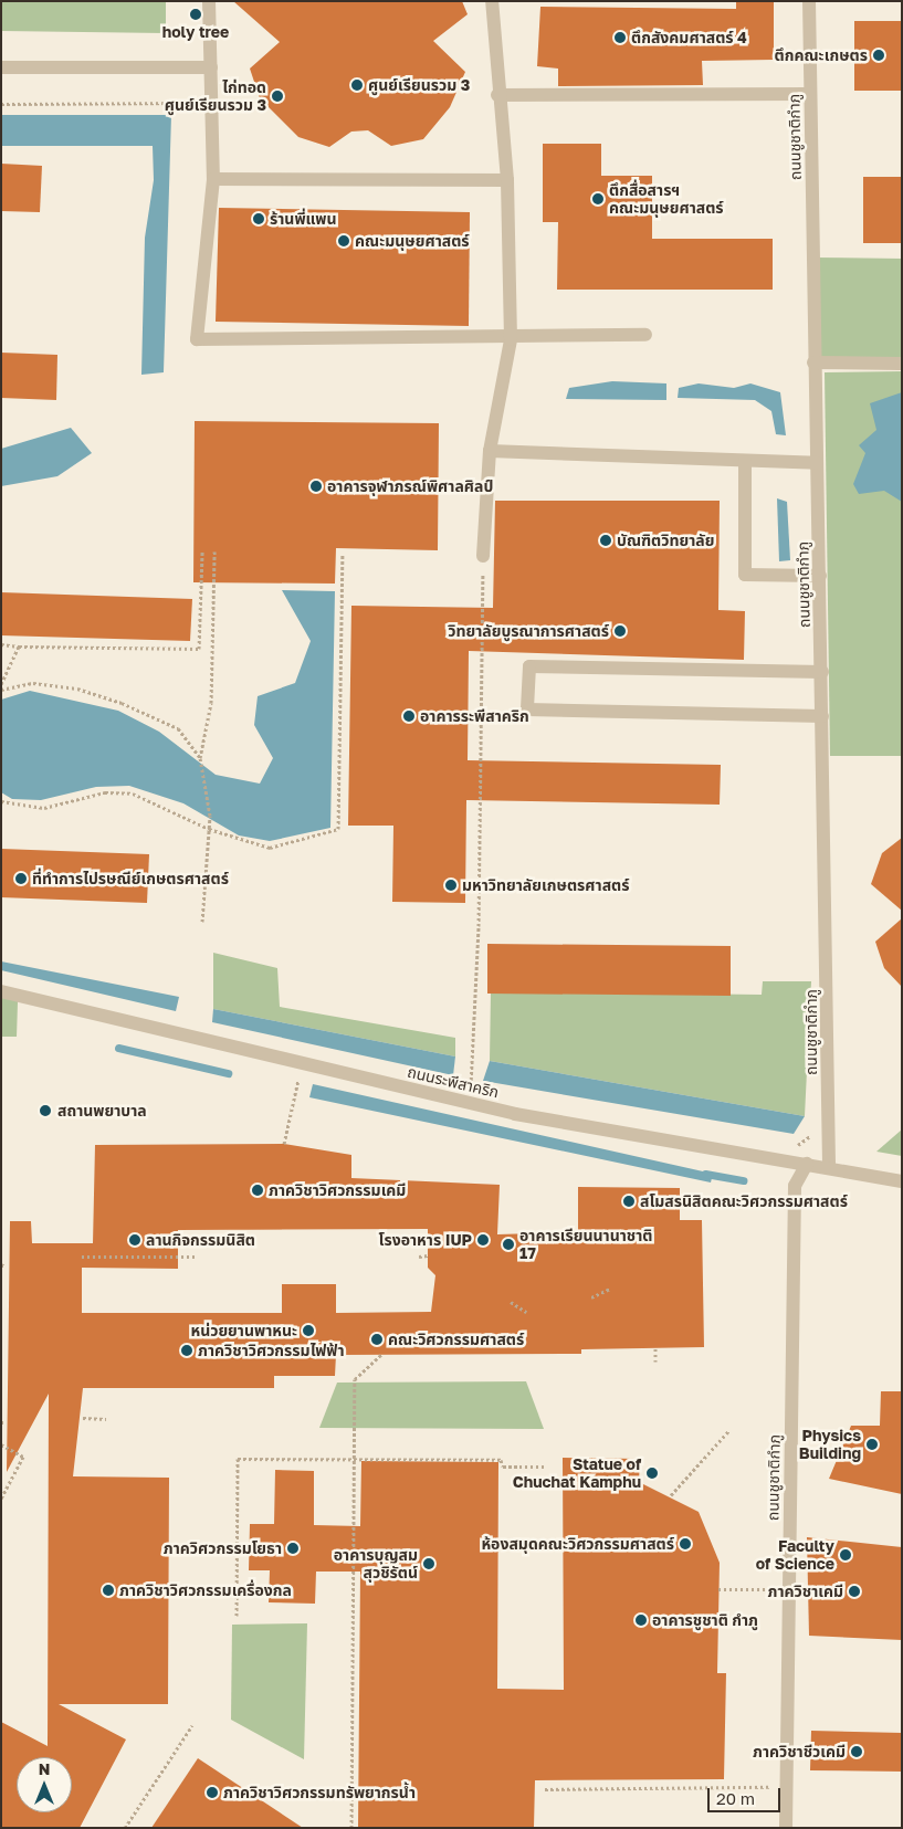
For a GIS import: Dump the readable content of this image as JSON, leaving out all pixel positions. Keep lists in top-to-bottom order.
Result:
{
  "streets": {
    "lane": ["ถนนชูชาติกำภู", "ถนนระพีสาคริก"]
  },
  "crossings": [
    ["ถนนชูชาติกำภู", "ถนนระพีสาคริก"]
  ],
  "places": [
    "holy tree",
    "ตึกสังคมศาสตร์ 4",
    "ตึกคณะเกษตร",
    "ศูนย์เรียนรวม 3",
    "ไก่ทอด ศูนย์เรียนรวม 3",
    "ตึกสื่อสารฯ คณะมนุษยศาสตร์",
    "ร้านพี่แพน",
    "คณะมนุษยศาสตร์",
    "อาคารจุฬาภรณ์พิศาลศิลป์",
    "บัณฑิตวิทยาลัย",
    "วิทยาลัยบูรณาการศาสตร์",
    "อาคารระพีสาคริก",
    "ที่ทำการไปรษณีย์เกษตรศาสตร์",
    "มหาวิทยาลัยเกษตรศาสตร์",
    "สถานพยาบาล",
    "ภาควิชาวิศวกรรมเคมี",
    "สโมสรนิสิตคณะวิศวกรรมศาสตร์",
    "ลานกิจกรรมนิสิต",
    "โรงอาหาร IUP",
    "อาคารเรียนนานาชาติ 17",
    "หน่วยยานพาหนะ",
    "คณะวิศวกรรมศาสตร์",
    "ภาควิชาวิศวกรรมไฟฟ้า",
    "Physics Building",
    "Statue of Chuchat Kamphu",
    "ห้องสมุดคณะวิศวกรรมศาสตร์",
    "ภาควิศวกรรมโยธา",
    "Faculty of Science",
    "อาคารบุญสม สุวชิรัตน์",
    "ภาควิชาวิศวกรรมเครื่องกล",
    "ภาควิชาเคมี",
    "อาคารชูชาติ กำภู",
    "ภาควิชาชีวเคมี",
    "ภาควิชาวิศวกรรมทรัพยากรน้ำ"
  ],
  "scale_bar": "20 m",
  "north": "top"
}
